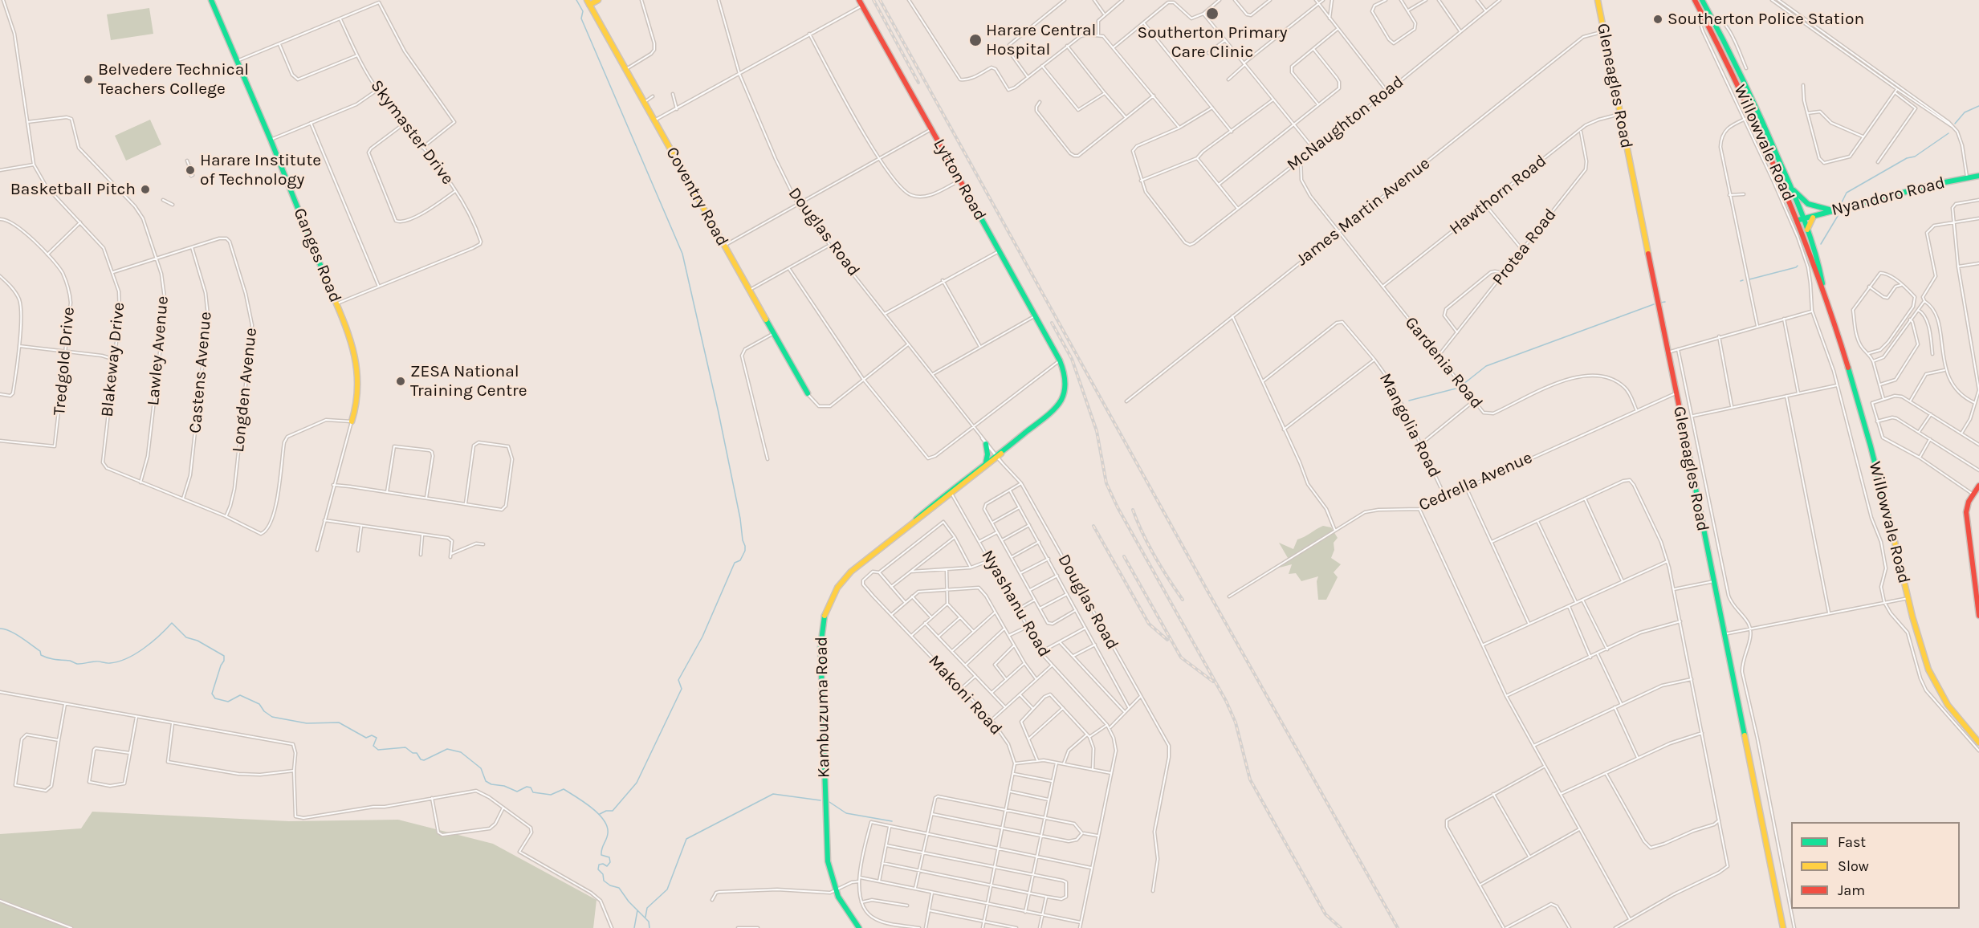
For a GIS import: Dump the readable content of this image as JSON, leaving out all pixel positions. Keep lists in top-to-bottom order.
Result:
{
  "streets": {
    "main road": [
      "Gleneagles Road",
      "Willowvale Road",
      "Lytton Road",
      "Coventry Road",
      "Nyandoro Road",
      "Ganges Road",
      "Kambuzuma Road"
    ],
    "street": [
      "McNaughton Road",
      "Skymaster Drive",
      "Hawthorn Road",
      "James Martin Avenue",
      "Douglas Road",
      "Protea Road",
      "Lawley Avenue",
      "Blakeway Drive",
      "Tredgold Drive",
      "Gardenia Road",
      "Castens Avenue",
      "Longden Avenue",
      "Mangolia Road",
      "Cedrella Avenue",
      "Nyashanu Road",
      "Makoni Road"
    ]
  },
  "crossings": [
    ["Gleneagles Road", "Hawthorn Road"],
    ["Gleneagles Road", "James Martin Avenue"],
    ["Gleneagles Road", "Cedrella Avenue"],
    ["McNaughton Road", "Gardenia Road"],
    ["Willowvale Road", "Nyandoro Road"],
    ["Lytton Road", "Kambuzuma Road"],
    ["Hawthorn Road", "Protea Road"],
    ["Hawthorn Road", "Gardenia Road"],
    ["James Martin Avenue", "Gardenia Road"],
    ["Douglas Road", "Kambuzuma Road"],
    ["Protea Road", "Gardenia Road"],
    ["Lawley Avenue", "Blakeway Drive"],
    ["Gardenia Road", "Cedrella Avenue"],
    ["Castens Avenue", "Longden Avenue"],
    ["Mangolia Road", "Cedrella Avenue"],
    ["Nyashanu Road", "Kambuzuma Road"]
  ],
  "places": [
    "Southerton Primary Care Clinic",
    "Southerton Police Station",
    "Harare Central Hospital",
    "Belvedere Technical Teachers College",
    "Harare Institute of Technology",
    "Basketball Pitch",
    "ZESA National Training Centre"
  ],
  "legend": ["Fast", "Slow", "Jam"]
}
